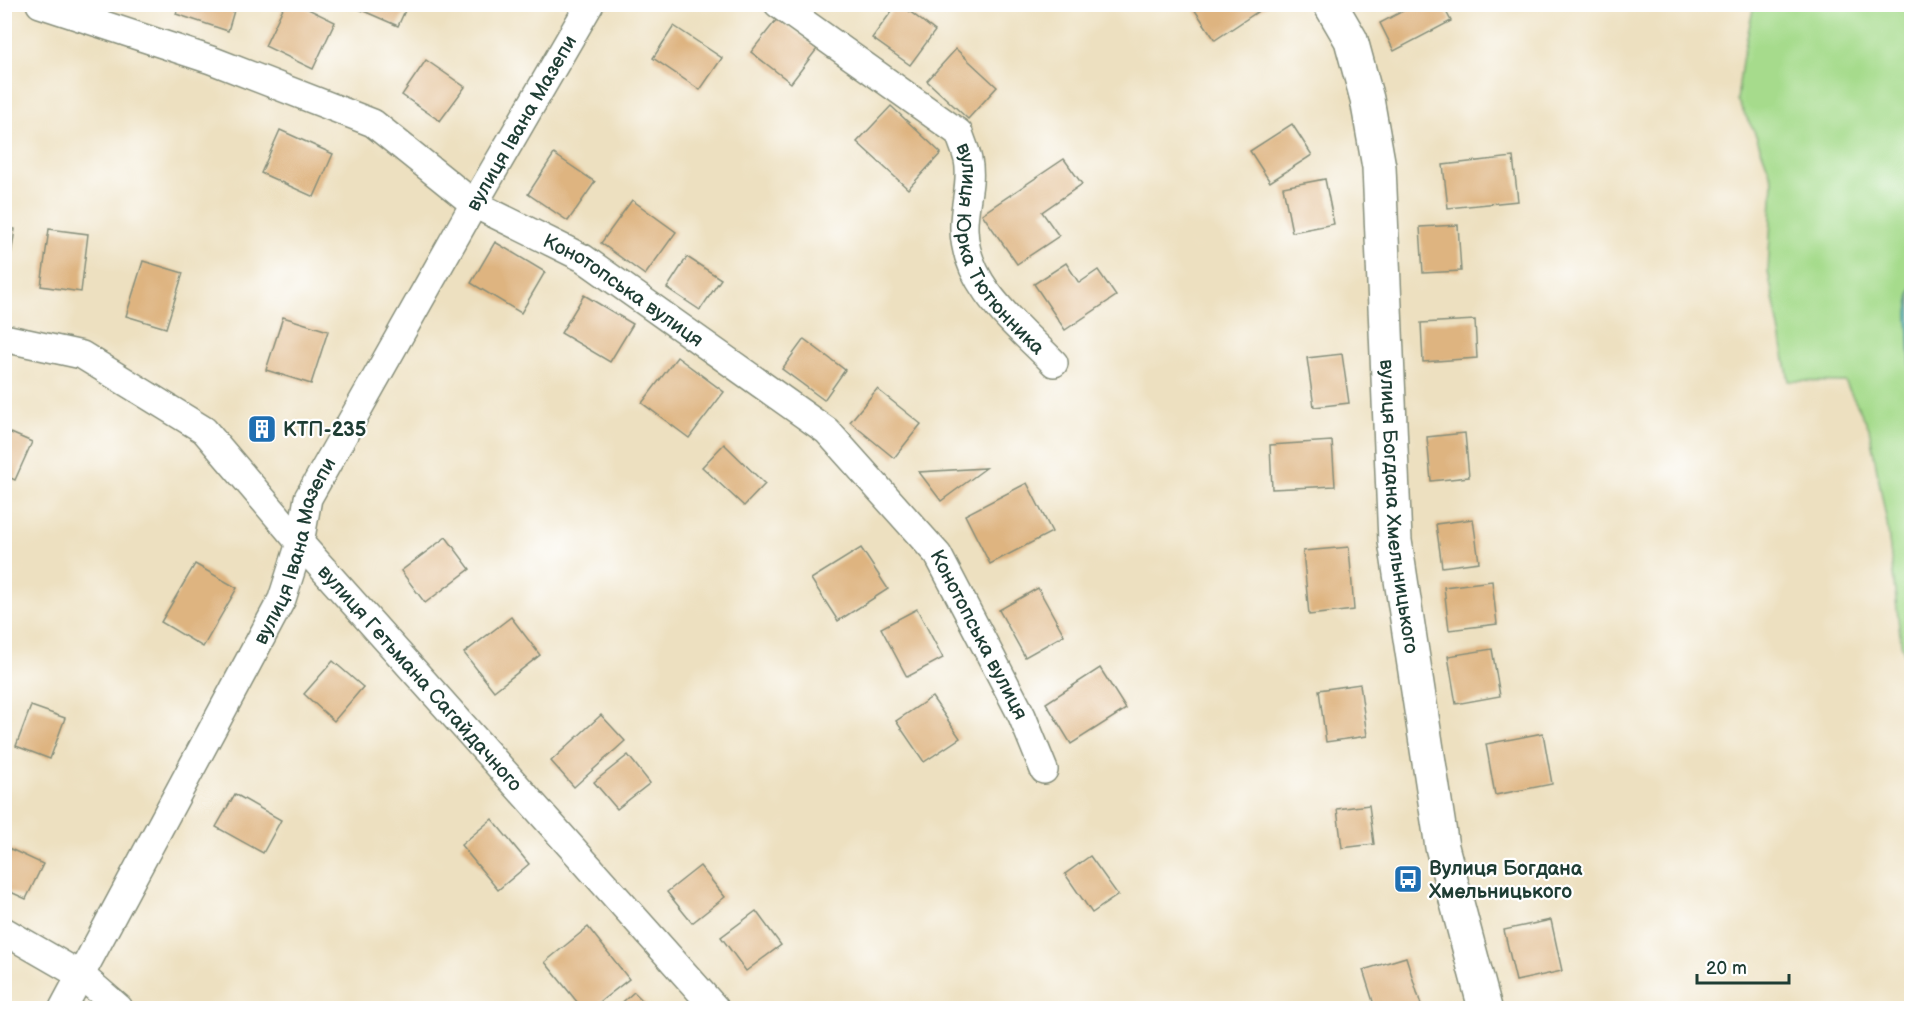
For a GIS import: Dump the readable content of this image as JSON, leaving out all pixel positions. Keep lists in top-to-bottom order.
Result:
{
  "streets": {
    "street": [
      "вулиця Івана Мазепи",
      "вулиця Юрка Тютюнника",
      "Конотопська вулиця",
      "вулиця Богдана Хмельницького",
      "вулиця Гетьмана Сагайдачного"
    ]
  },
  "crossings": [
    ["вулиця Івана Мазепи", "Конотопська вулиця"],
    ["вулиця Івана Мазепи", "вулиця Гетьмана Сагайдачного"]
  ],
  "places": {
    "building": ["КТП-235"],
    "bus stop": ["Вулиця Богдана Хмельницького"]
  },
  "scale_bar": "20 m"
}
